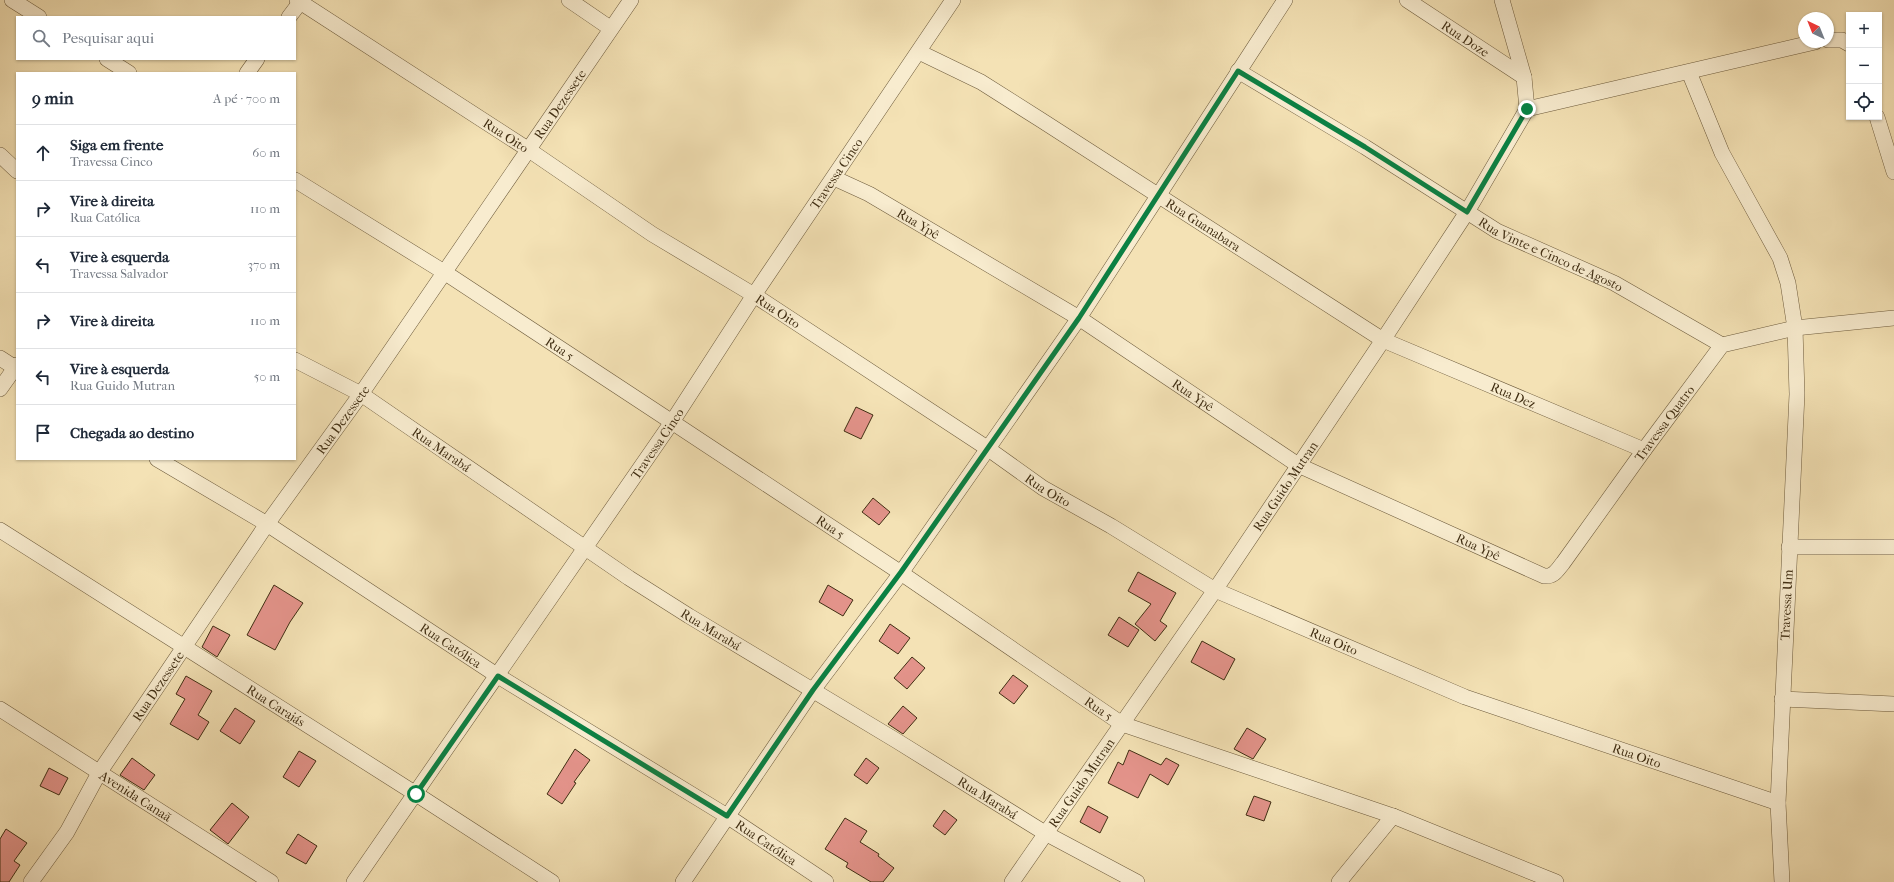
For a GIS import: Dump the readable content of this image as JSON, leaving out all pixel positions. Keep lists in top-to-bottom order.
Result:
{
  "streets": {
    "street": [
      "Rua Doze",
      "Rua Dezessete",
      "Rua Oito",
      "Travessa Cinco",
      "Rua Ypê",
      "Rua Guanabara",
      "Rua Vinte e Cinco de Agosto",
      "Rua 5",
      "Rua Dez",
      "Travessa Quatro",
      "Rua Marabá",
      "Rua Guido Mutran",
      "Travessa Um",
      "Rua Católica",
      "Rua Carajás",
      "Avenida Canaã"
    ]
  },
  "crossings": [
    ["Rua Dezessete", "Rua Oito"],
    ["Rua Dezessete", "Rua 5"],
    ["Rua Dezessete", "Rua Marabá"],
    ["Rua Dezessete", "Rua Católica"],
    ["Rua Dezessete", "Rua Carajás"],
    ["Rua Dezessete", "Avenida Canaã"],
    ["Rua Oito", "Travessa Cinco"],
    ["Rua Oito", "Rua Guido Mutran"],
    ["Rua Oito", "Travessa Um"],
    ["Travessa Cinco", "Rua Ypê"],
    ["Travessa Cinco", "Rua Guanabara"],
    ["Travessa Cinco", "Rua 5"],
    ["Travessa Cinco", "Rua Marabá"],
    ["Travessa Cinco", "Rua Católica"],
    ["Travessa Cinco", "Rua Carajás"],
    ["Rua Ypê", "Travessa Quatro"],
    ["Rua Ypê", "Rua Guido Mutran"],
    ["Rua Guanabara", "Rua Dez"],
    ["Rua Guanabara", "Rua Guido Mutran"],
    ["Rua Vinte e Cinco de Agosto", "Travessa Quatro"],
    ["Rua Vinte e Cinco de Agosto", "Rua Guido Mutran"],
    ["Rua 5", "Rua Guido Mutran"],
    ["Rua Dez", "Travessa Quatro"],
    ["Rua Dez", "Rua Guido Mutran"],
    ["Rua Marabá", "Rua Guido Mutran"]
  ],
  "north": "top left",
  "page": {
    "map_buttons": ["+", "−"],
    "search": "Pesquisar aqui",
    "heading": ["9 min", "A pé · 700 m"],
    "list": [
      ["Siga em frente", "Travessa Cinco", "60 m"],
      ["Vire à direita", "Rua Católica", "110 m"],
      ["Vire à esquerda", "Travessa Salvador", "370 m"],
      ["Vire à direita", "110 m"],
      ["Vire à esquerda", "Rua Guido Mutran", "50 m"],
      "Chegada ao destino"
    ]
  }
}
